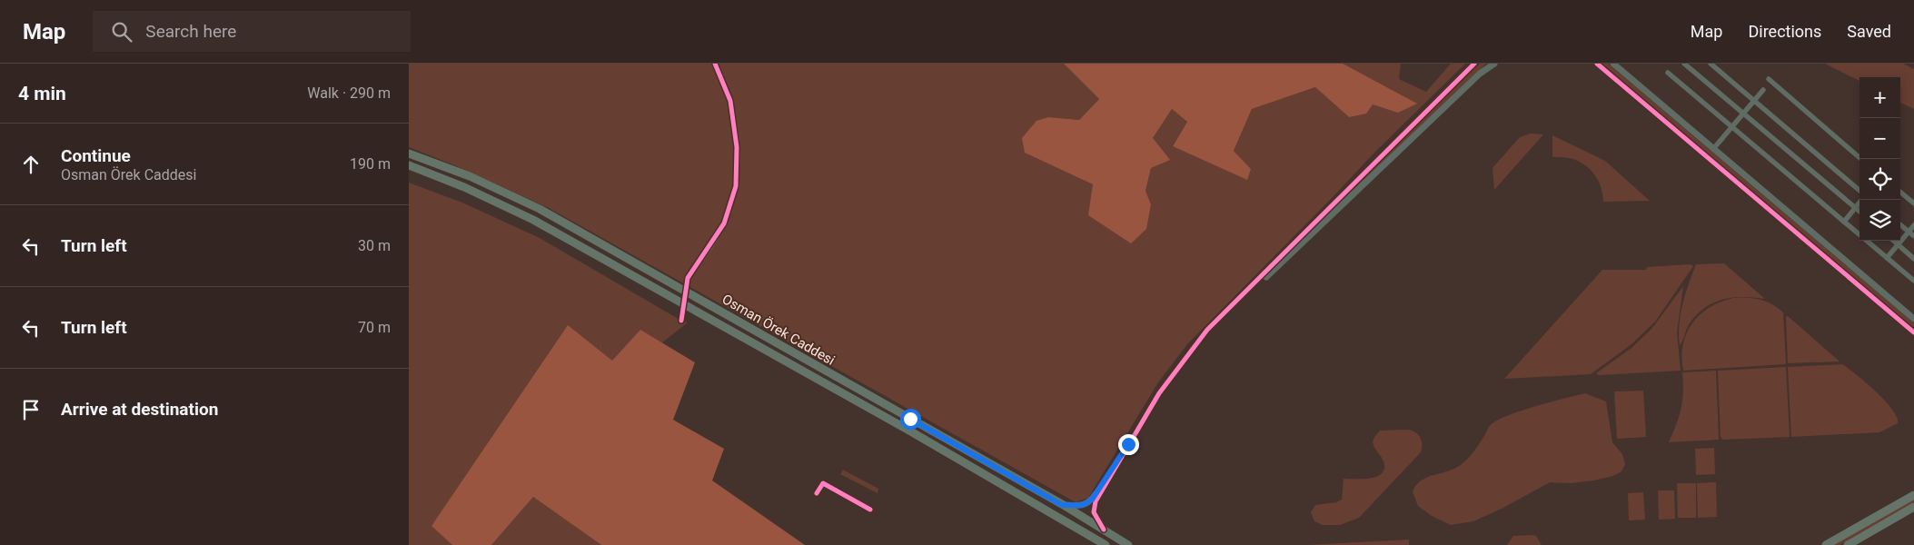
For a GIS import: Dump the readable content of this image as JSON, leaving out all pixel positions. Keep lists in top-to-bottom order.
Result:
{
  "streets": {
    "main road": ["Osman Örek Caddesi"]
  },
  "page": {
    "header": "Map",
    "search": "Search here",
    "nav": ["Map", "Directions", "Saved"],
    "heading": ["4 min", "Walk · 290 m"],
    "map_buttons": ["+", "−"],
    "list": [
      ["Continue", "Osman Örek Caddesi", "190 m"],
      ["Turn left", "30 m"],
      ["Turn left", "70 m"],
      "Arrive at destination"
    ]
  }
}
